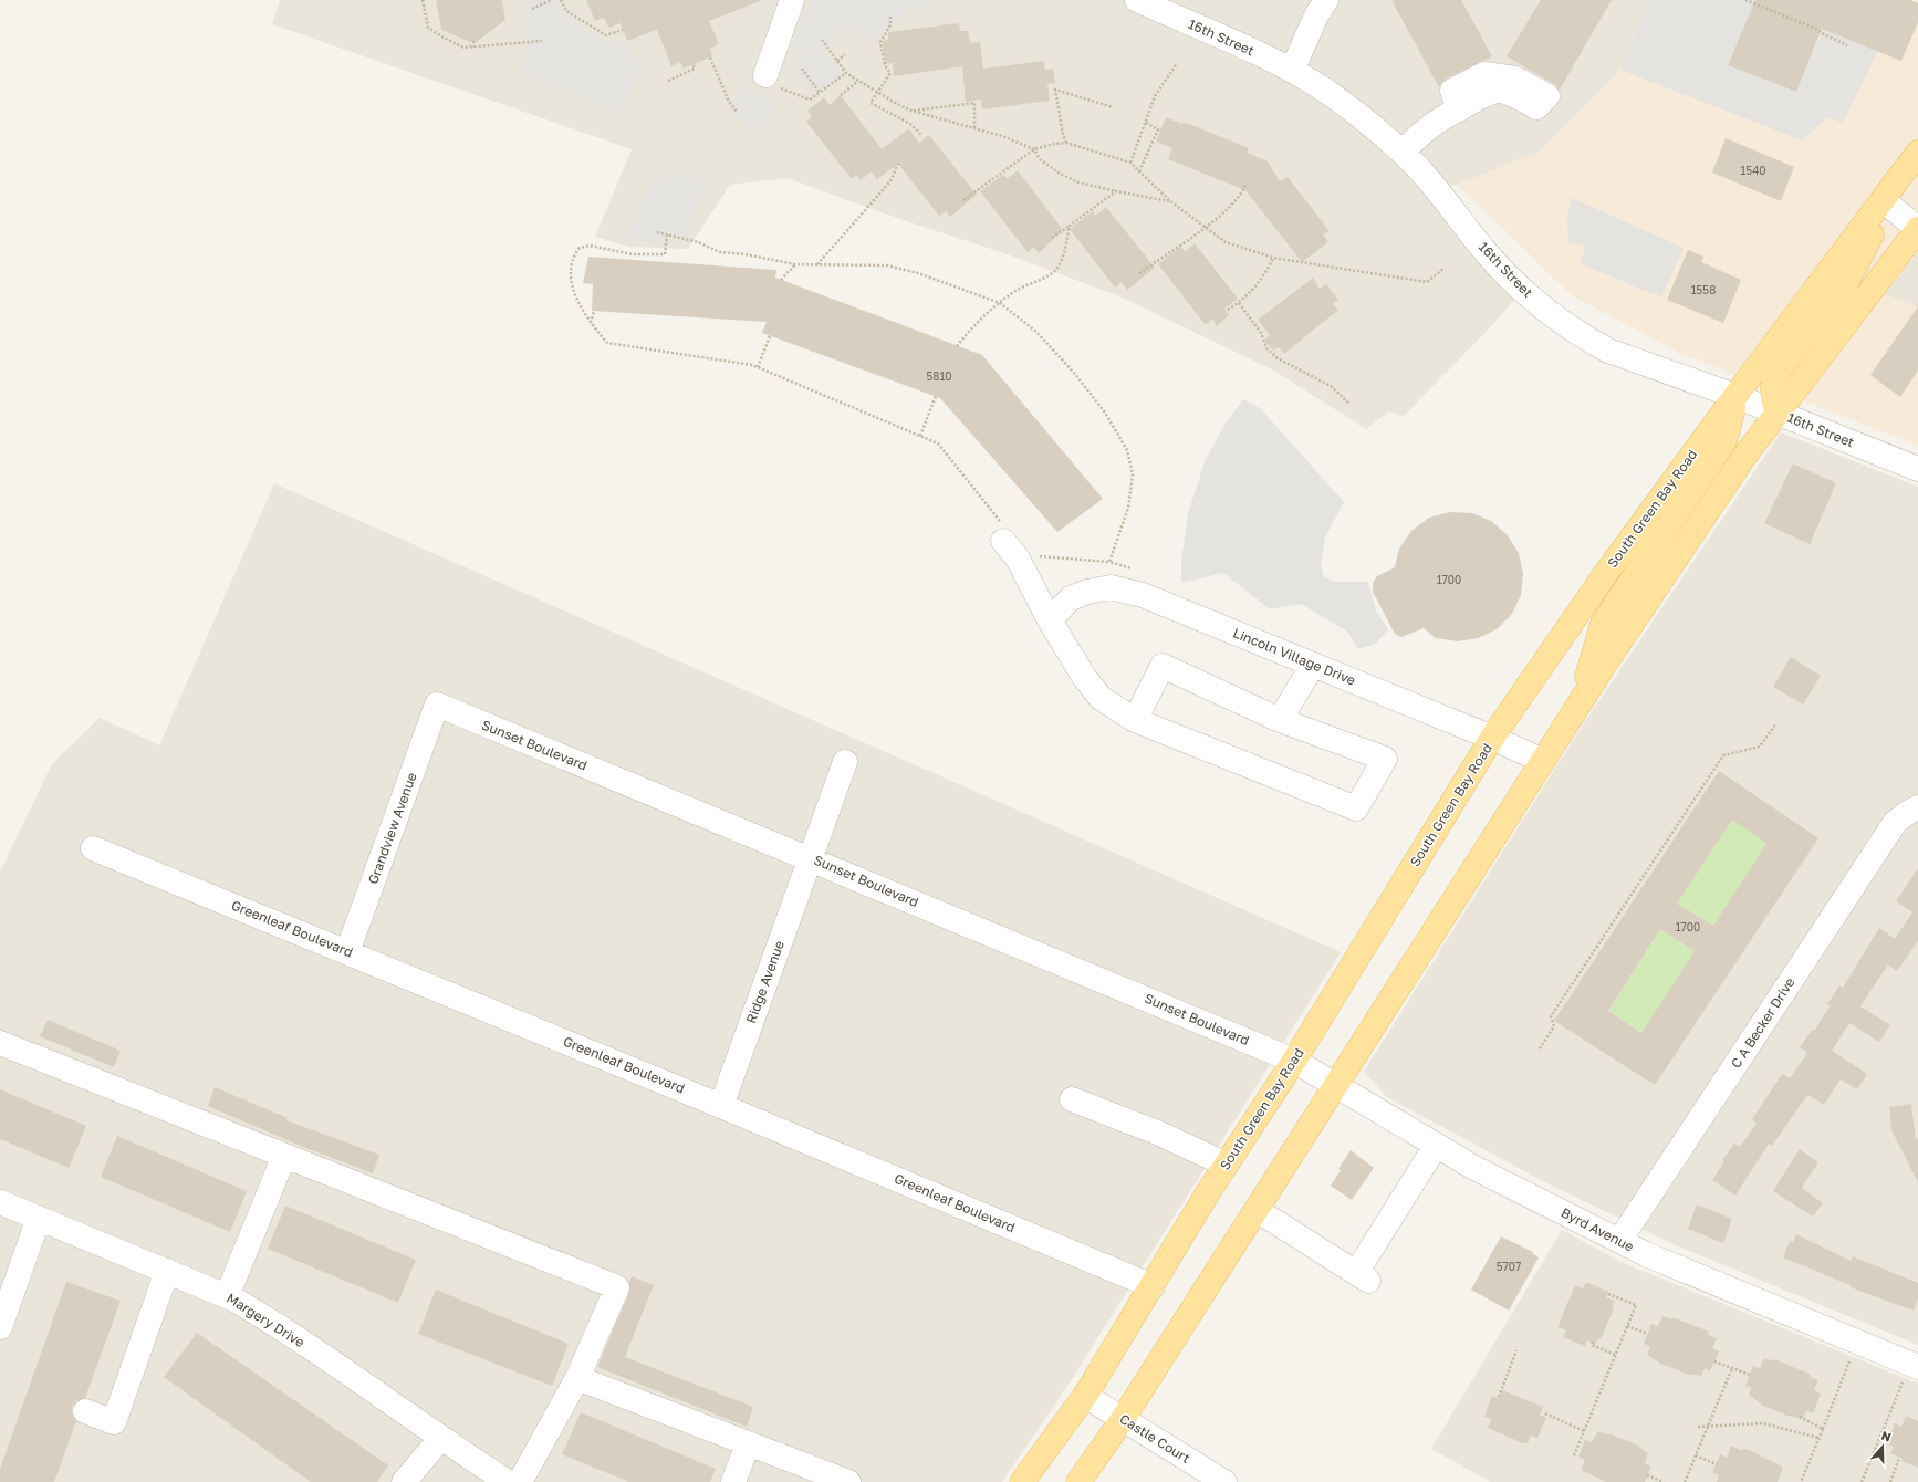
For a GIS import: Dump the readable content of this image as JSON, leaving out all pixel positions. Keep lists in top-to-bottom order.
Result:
{
  "streets": {
    "main road": ["South Green Bay Road"],
    "street": [
      "16th Street",
      "Lincoln Village Drive",
      "Sunset Boulevard",
      "Grandview Avenue",
      "Greenleaf Boulevard",
      "Ridge Avenue",
      "C A Becker Drive",
      "Byrd Avenue",
      "Margery Drive",
      "Castle Court"
    ]
  },
  "crossings": [
    ["16th Street", "South Green Bay Road"],
    ["South Green Bay Road", "Lincoln Village Drive"],
    ["South Green Bay Road", "Sunset Boulevard"],
    ["South Green Bay Road", "Greenleaf Boulevard"],
    ["South Green Bay Road", "Byrd Avenue"],
    ["South Green Bay Road", "Castle Court"],
    ["Sunset Boulevard", "Grandview Avenue"],
    ["Sunset Boulevard", "Ridge Avenue"],
    ["Sunset Boulevard", "Byrd Avenue"],
    ["Grandview Avenue", "Greenleaf Boulevard"],
    ["Greenleaf Boulevard", "Ridge Avenue"],
    ["C A Becker Drive", "Byrd Avenue"]
  ],
  "house_numbers": [
    "1540",
    "1558",
    "5810",
    "1700",
    "1700",
    "5707"
  ],
  "north": "top"
}
